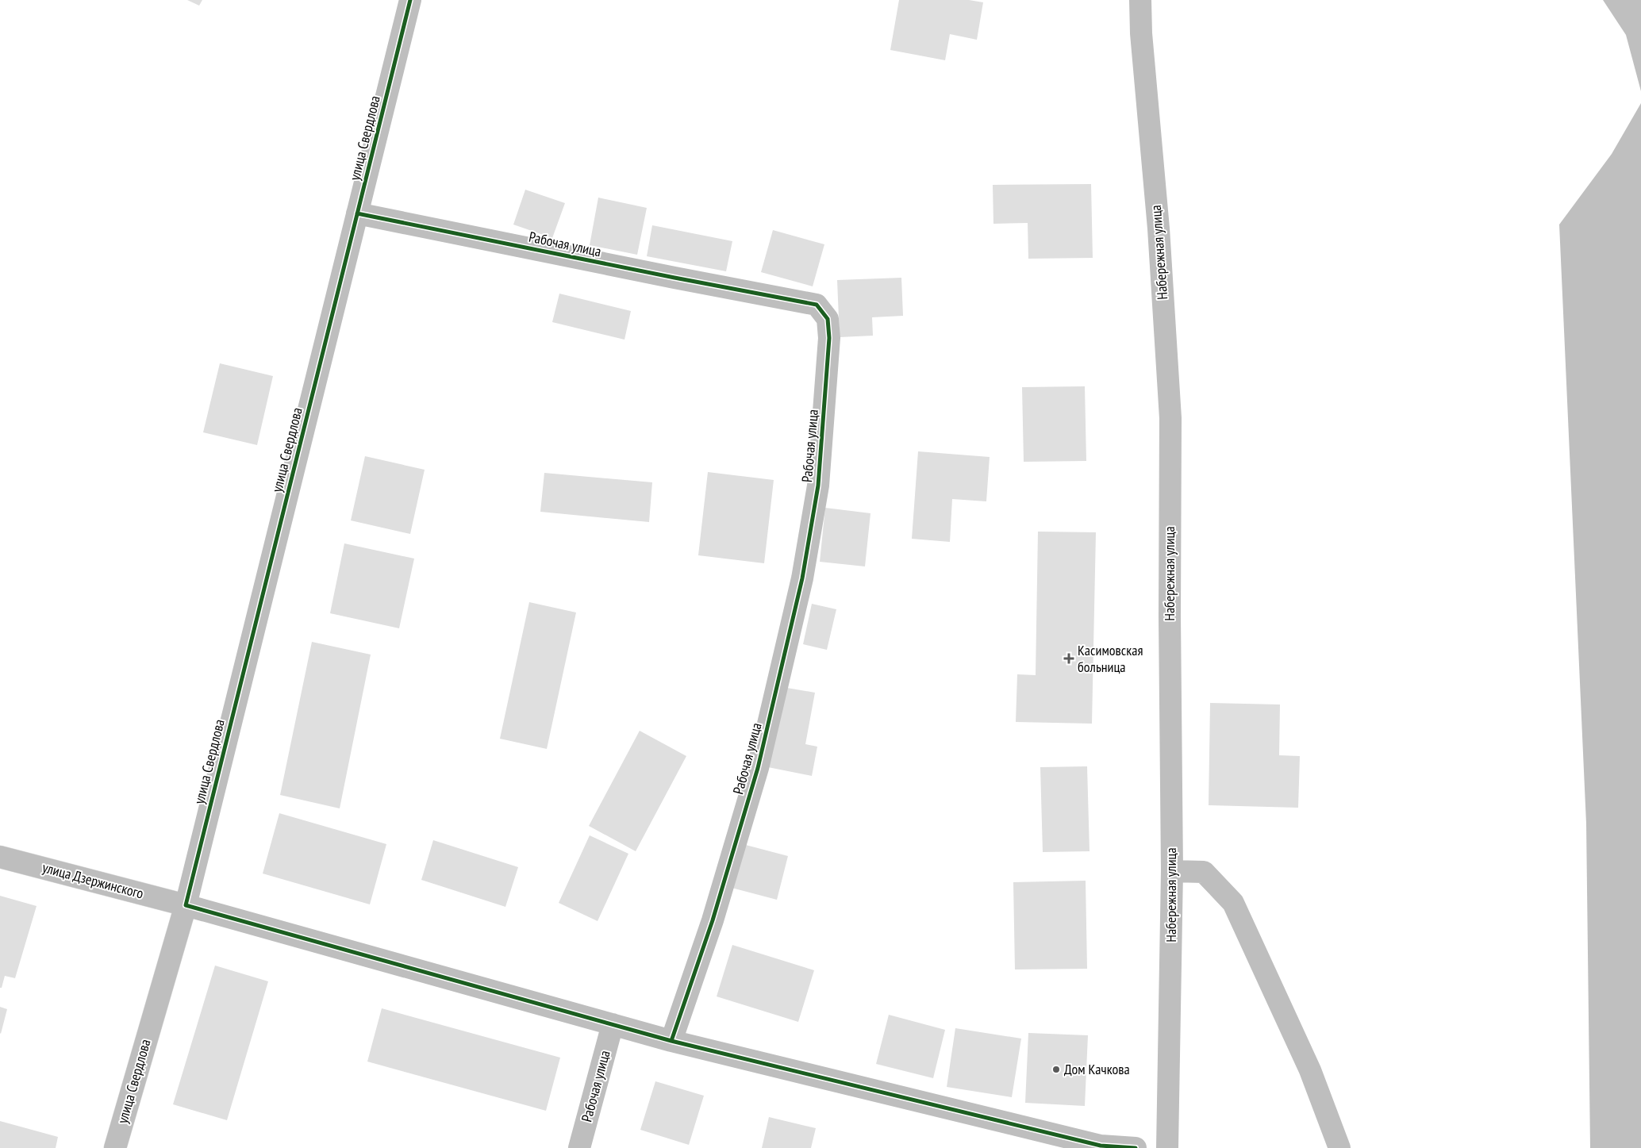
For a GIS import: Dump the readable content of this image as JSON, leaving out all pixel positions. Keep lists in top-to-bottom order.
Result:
{
  "streets": {
    "street": [
      "улица Свердлова",
      "Рабочая улица",
      "Набережная улица",
      "улица Дзержинского"
    ]
  },
  "crossings": [
    ["улица Свердлова", "Рабочая улица"],
    ["улица Свердлова", "улица Дзержинского"],
    ["Рабочая улица", "улица Дзержинского"]
  ],
  "places": {
    "health": ["Касимовская больница"],
    "other": ["Дом Качкова"]
  }
}
